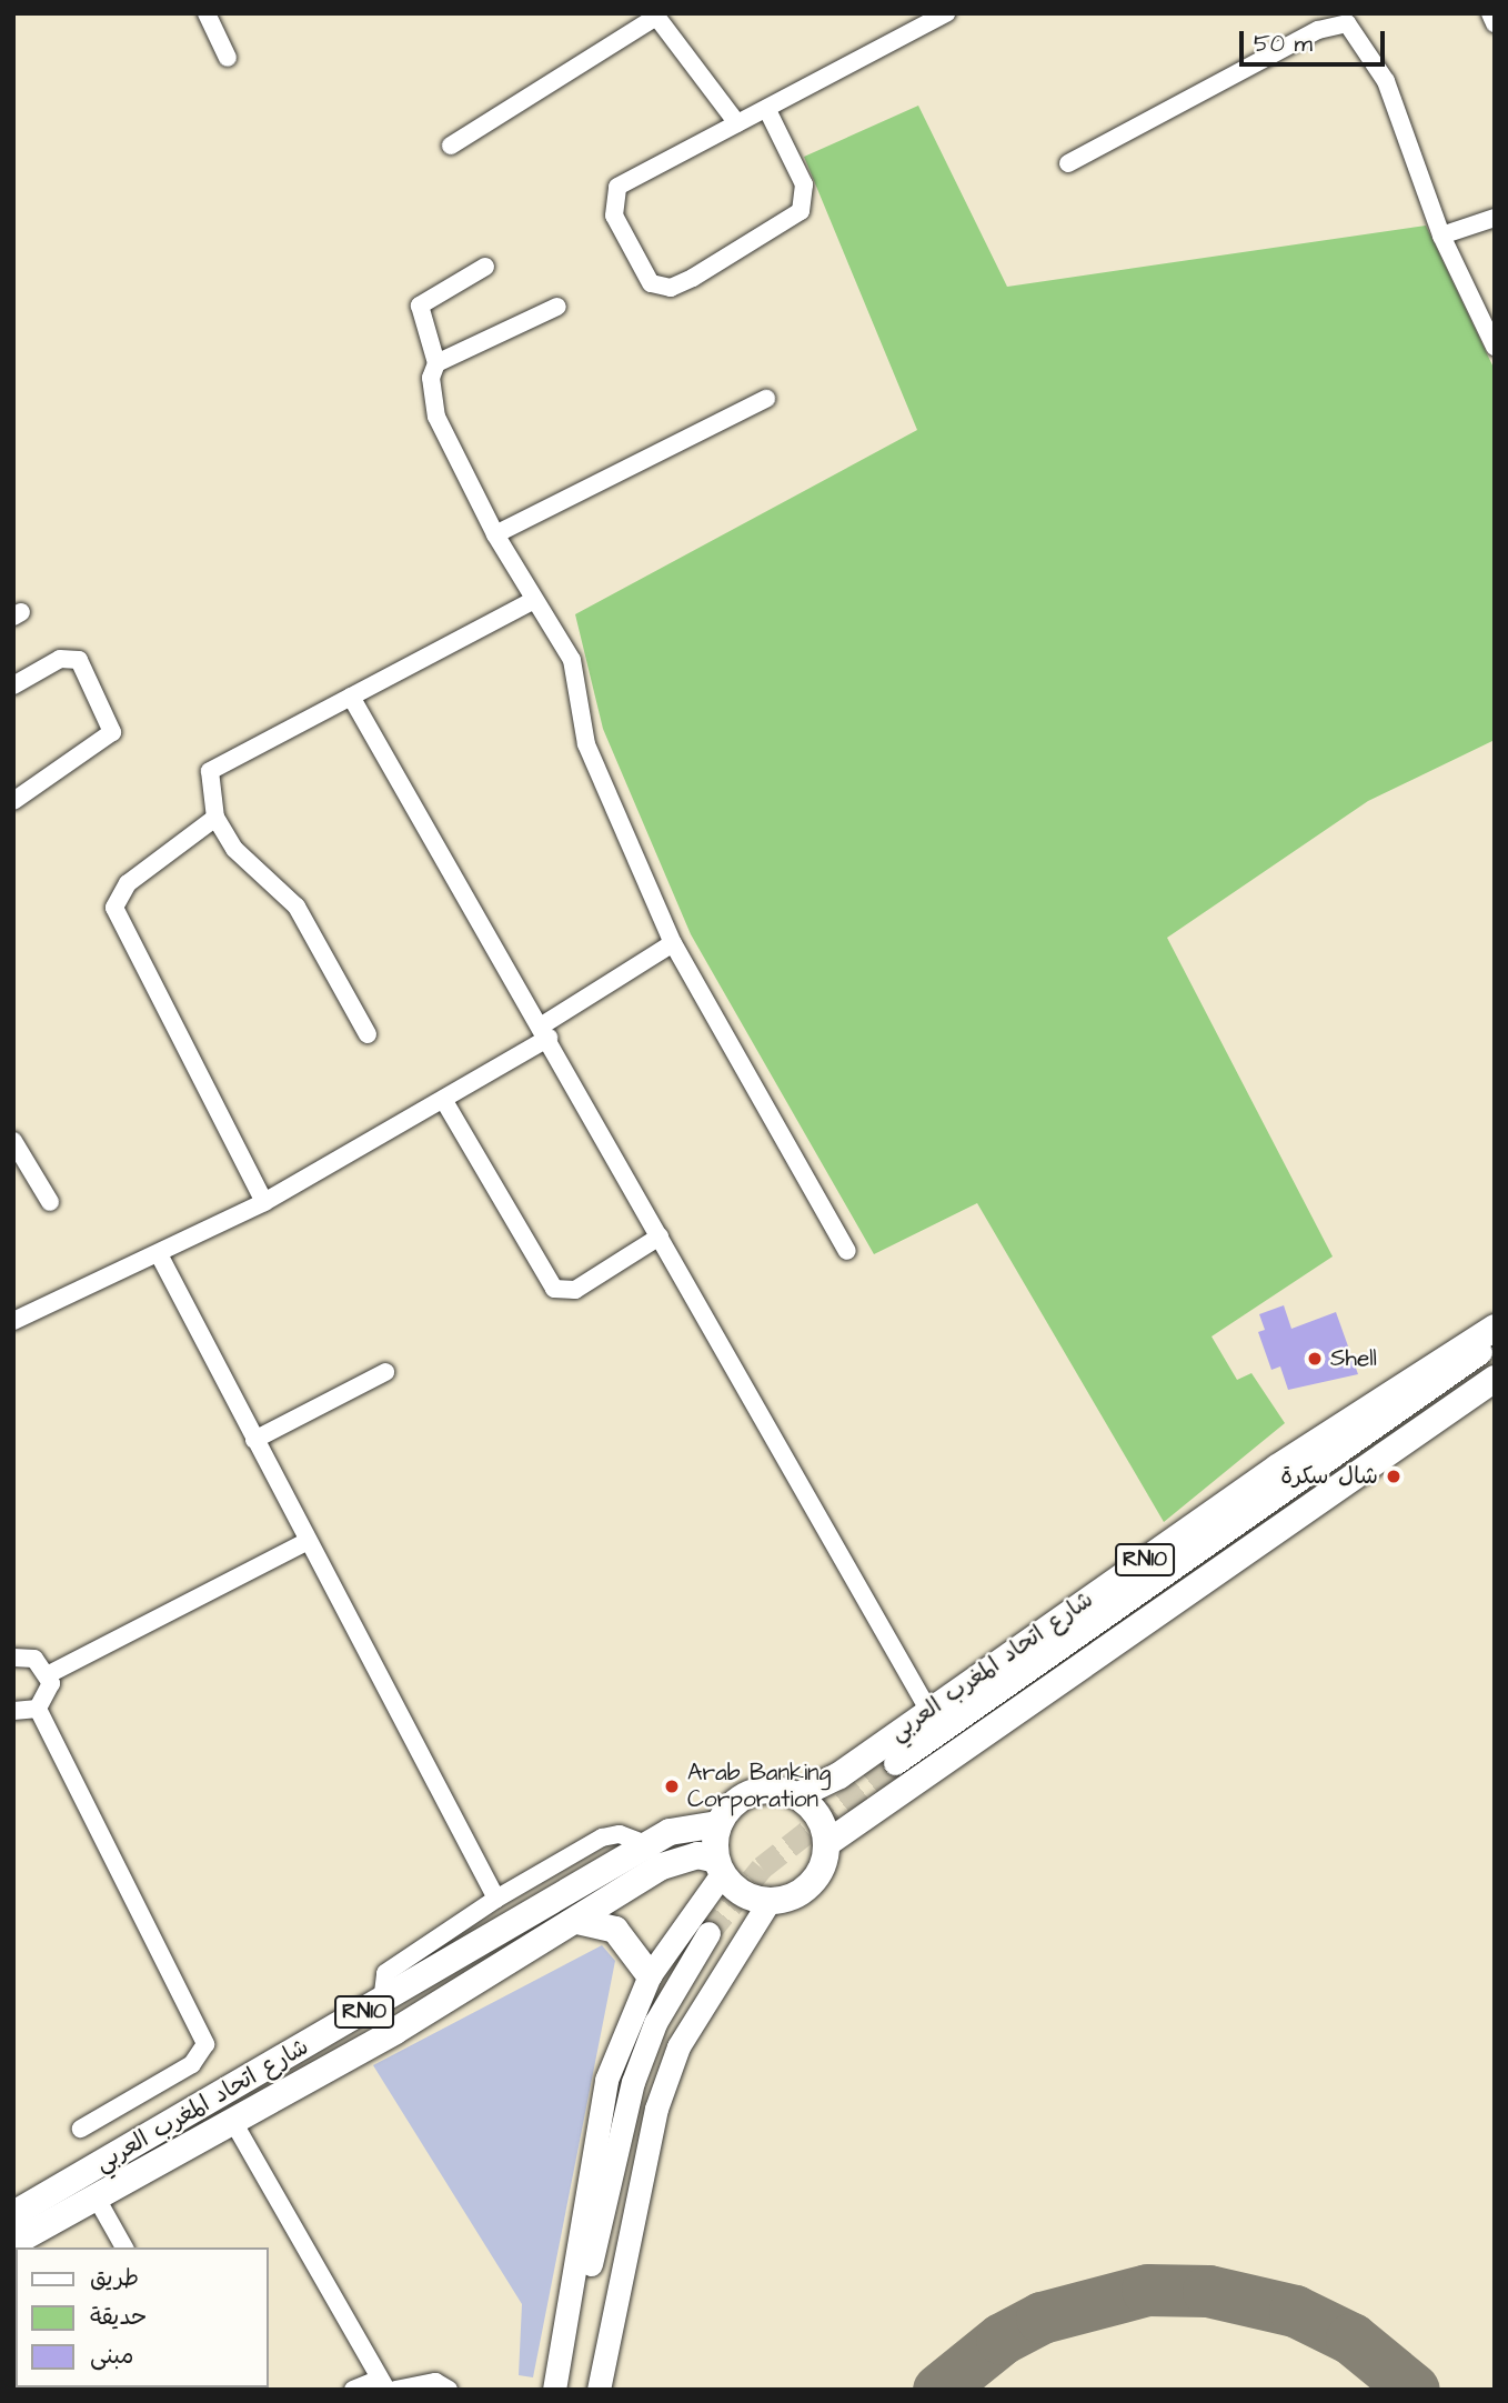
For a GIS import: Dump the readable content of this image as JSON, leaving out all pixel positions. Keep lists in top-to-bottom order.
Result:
{
  "streets": {
    "main road": ["RN10", "شارع اتحاد المغرب العربي"]
  },
  "crossings": [
    ["RN10", "شارع اتحاد المغرب العربي"]
  ],
  "places": ["Shell", "شال سكرة", "Arab Banking Corporation"],
  "legend": ["طريق", "حديقة", "مبنى"],
  "scale_bar": "50 m"
}
